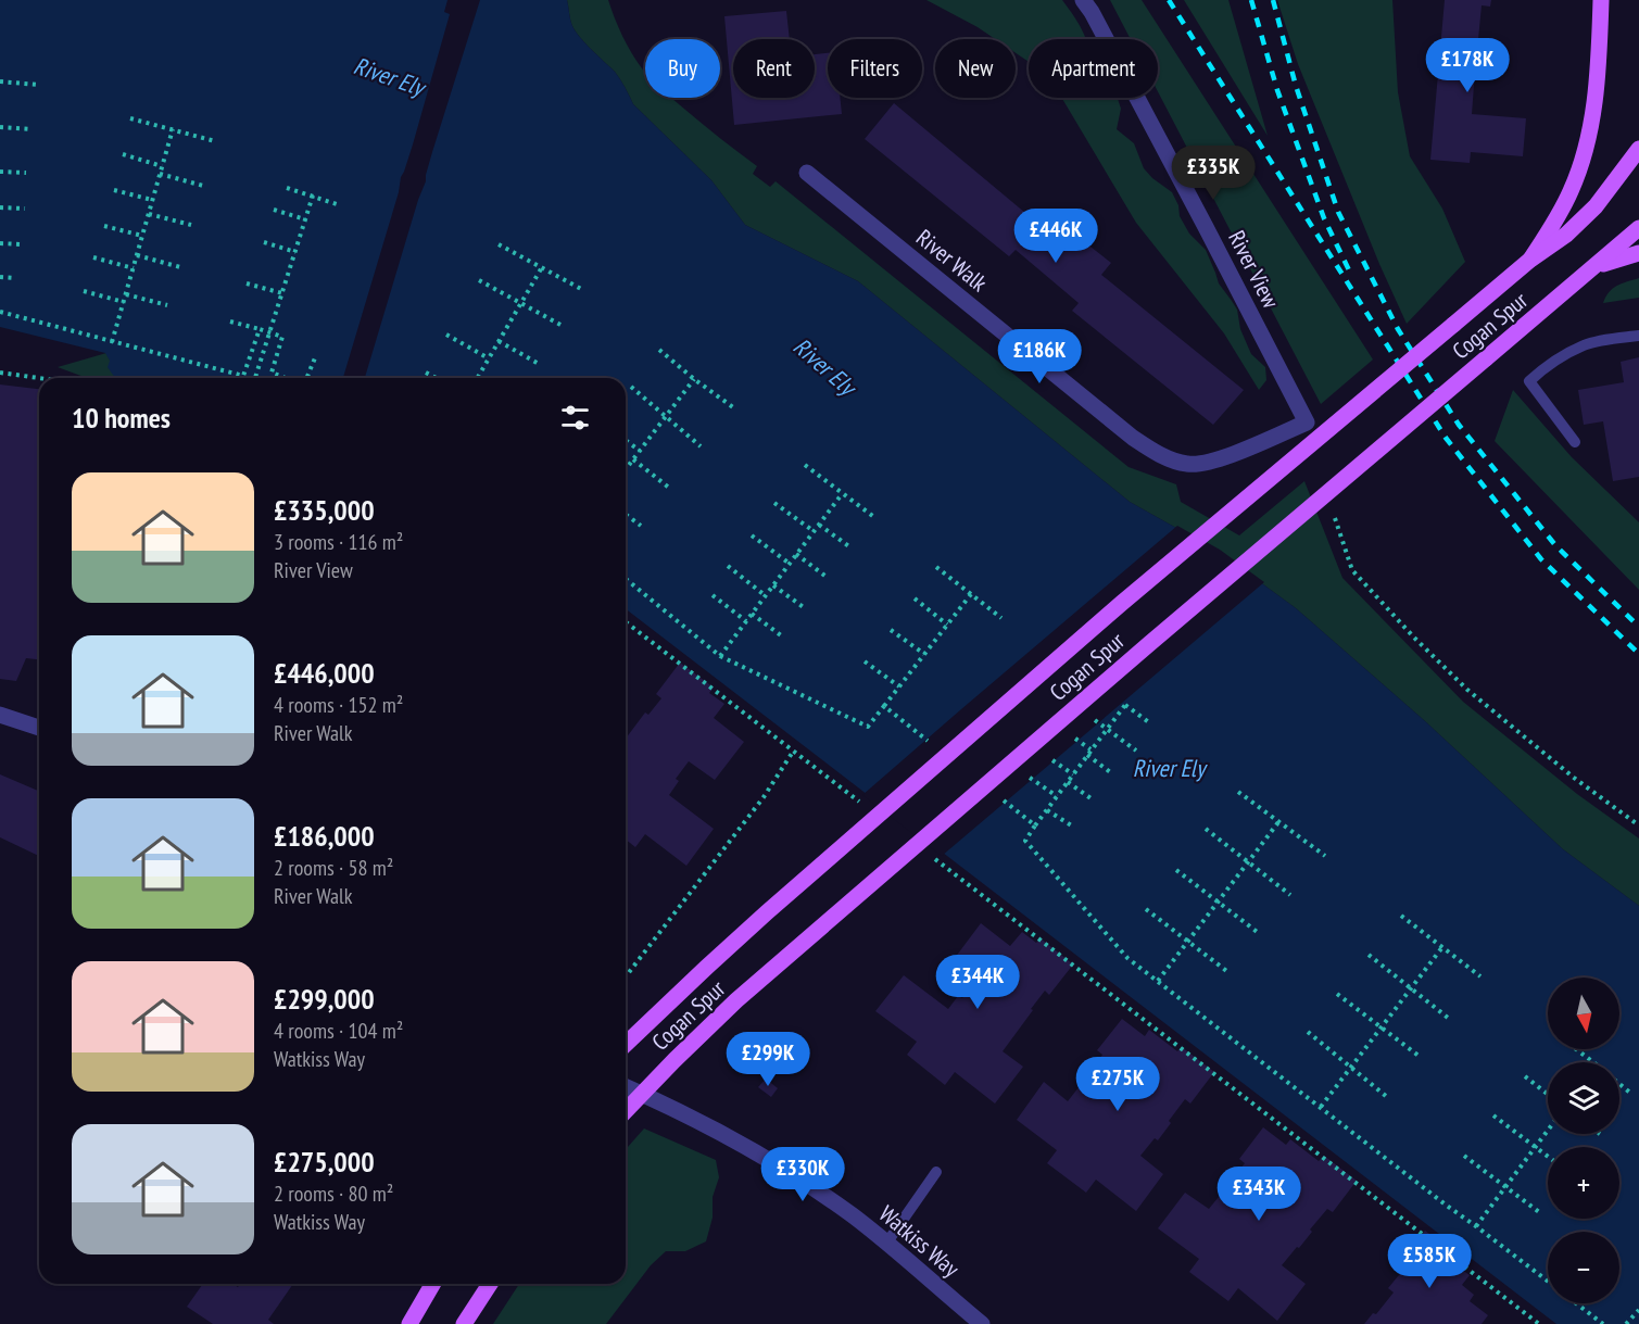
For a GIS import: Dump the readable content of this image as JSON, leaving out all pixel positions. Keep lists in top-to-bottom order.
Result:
{
  "streets": {
    "main road": ["Cogan Spur"],
    "street": ["River Walk", "River View", "Watkiss Way"]
  },
  "crossings": [
    ["River Walk", "River View"]
  ],
  "water": ["River Ely"],
  "north": "bottom",
  "page": {
    "price": [
      "£178K",
      "£335K",
      "£446K",
      "£186K",
      "£344K",
      "£299K",
      "£275K",
      "£330K",
      "£343K",
      "£585K"
    ],
    "chip": [
      "Buy",
      "Rent",
      "Filters",
      "New",
      "Apartment"
    ],
    "heading": "10 homes",
    "list": [
      {
        "name": "£335,000",
        "note": "3 rooms · 116 m² · River View"
      },
      {
        "name": "£446,000",
        "note": "4 rooms · 152 m² · River Walk"
      },
      {
        "name": "£186,000",
        "note": "2 rooms · 58 m² · River Walk"
      },
      {
        "name": "£299,000",
        "note": "4 rooms · 104 m² · Watkiss Way"
      },
      {
        "name": "£275,000",
        "note": "2 rooms · 80 m² · Watkiss Way"
      }
    ],
    "map_buttons": ["+", "−"]
  }
}
